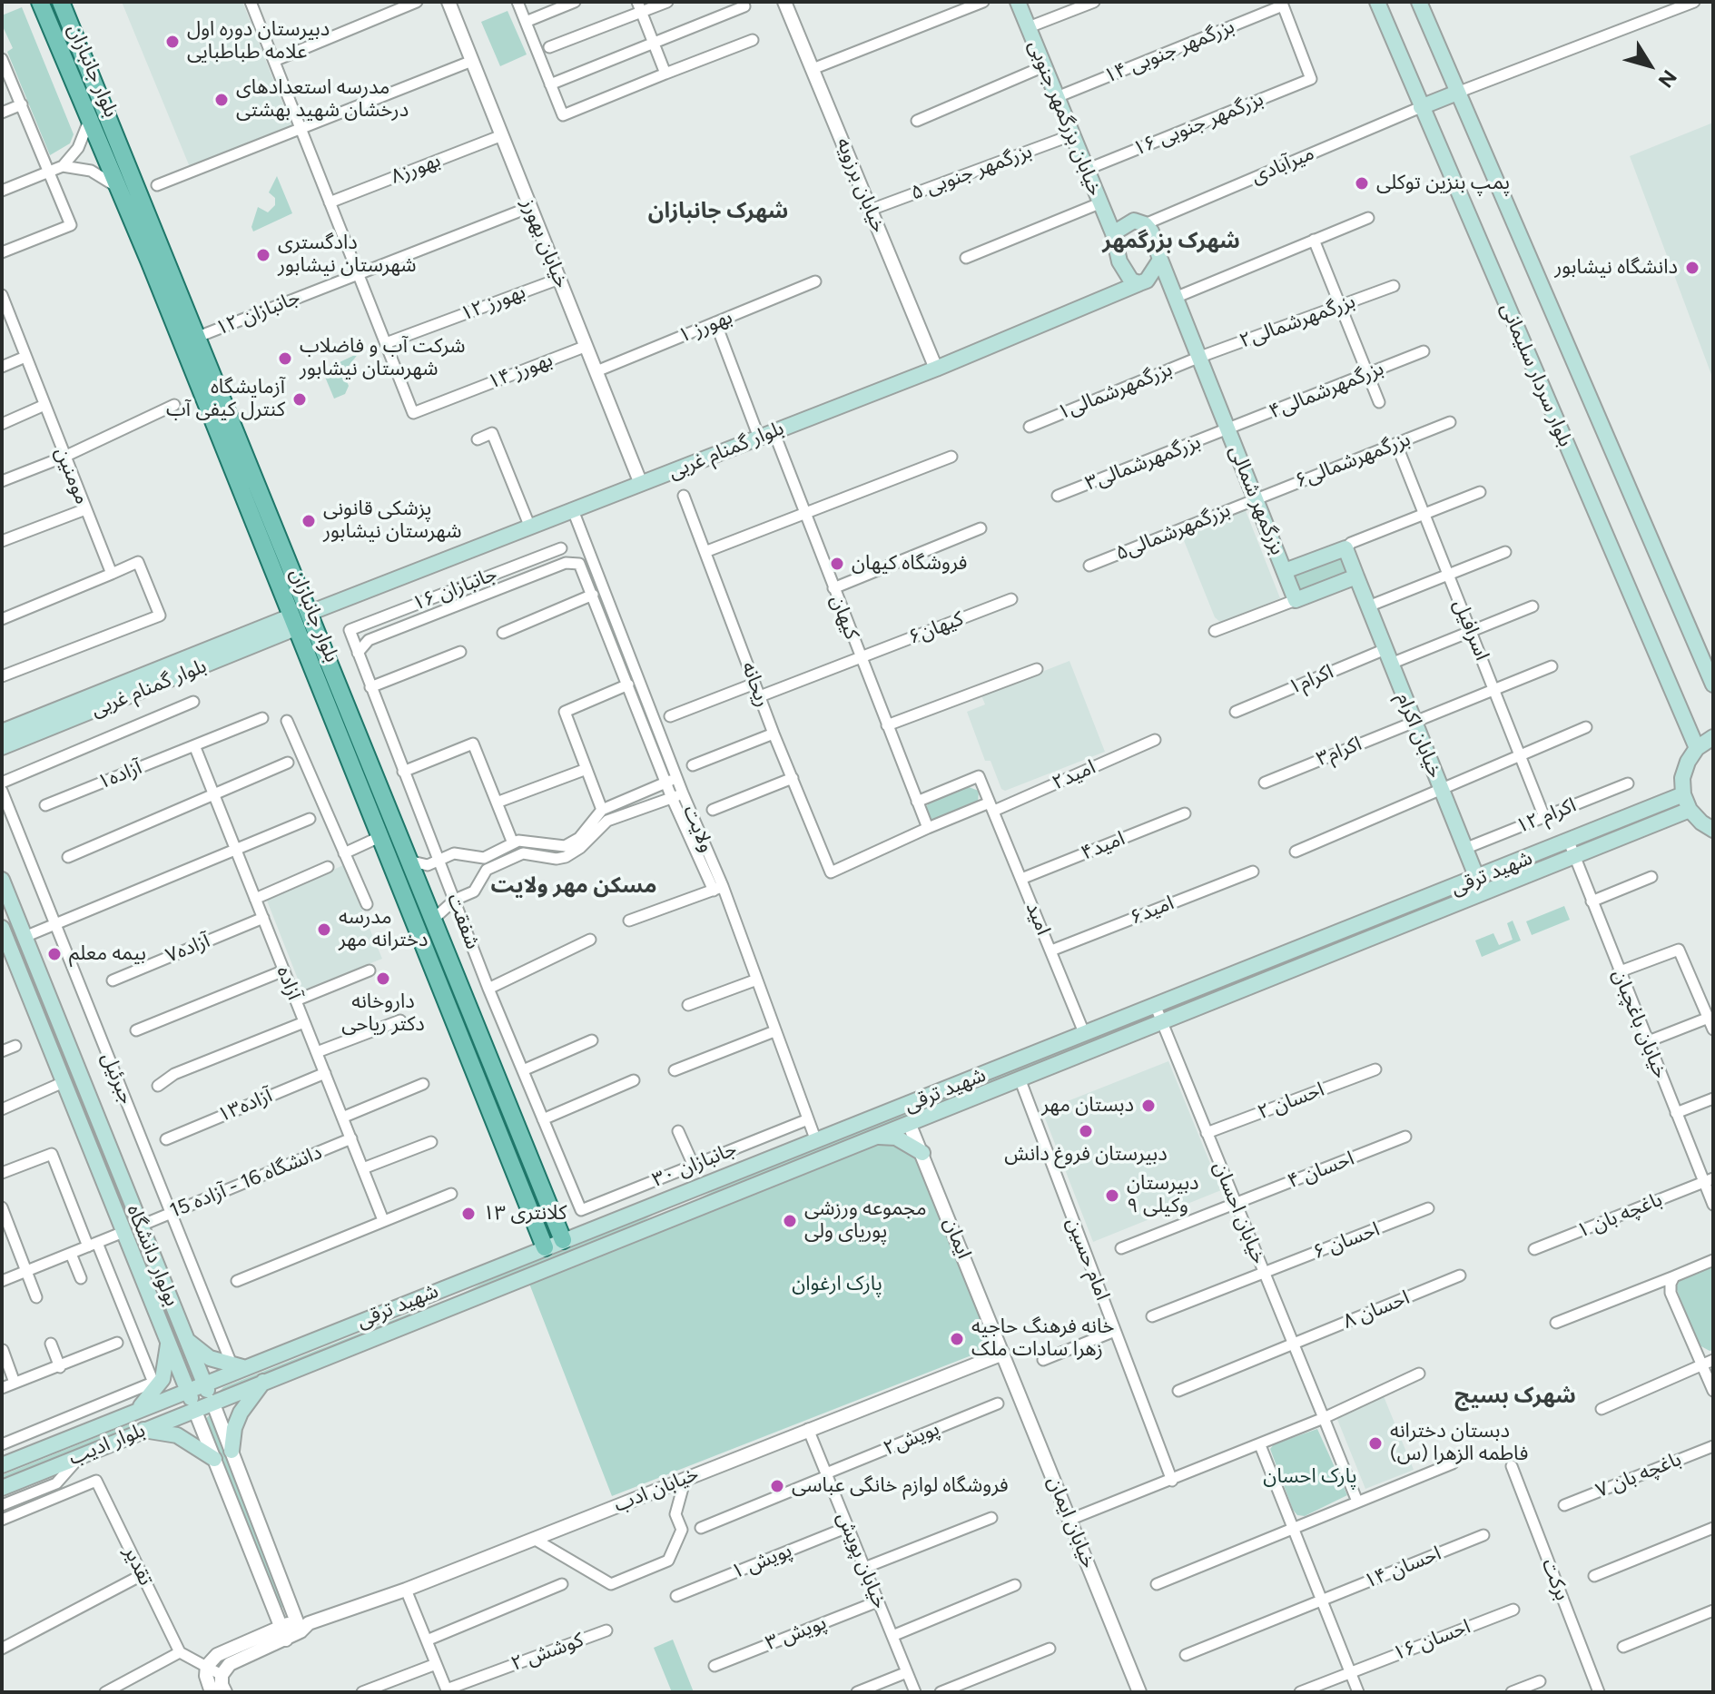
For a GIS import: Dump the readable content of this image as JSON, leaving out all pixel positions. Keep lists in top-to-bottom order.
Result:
{
  "streets": {
    "main road": [
      "بلوار جانبازان",
      "خیابان بزرگمهر جنوبی",
      "بلوار سردار سلیمانی",
      "بلوار گمنام غربی",
      "بزرگمهر شمالی",
      "خیابان اکرام",
      "شهید ترقی",
      "بولوار دانشگاه",
      "بلوار ادیب"
    ],
    "street": [
      "بزرگمهر جنوبی ۱۴",
      "بزرگمهر جنوبی ۱۶",
      "میرآبادی",
      "بهورز۸",
      "بزرگمهر جنوبی ۵",
      "خیابان برزویه",
      "خیابان بهورز",
      "بهورز ۱۲",
      "جانبازان ۱۲",
      "بزرگمهرشمالی۲",
      "بهورز ۱",
      "بهورز ۱۴",
      "بزرگمهرشمالی۴",
      "بزرگمهرشمالی۱",
      "بزرگمهرشمالی۶",
      "بزرگمهرشمالی۳",
      "مومنین",
      "بزرگمهرشمالی۵",
      "جانبازان ۱۶",
      "کیهان",
      "کیهان۶",
      "اسرافیل",
      "اکرام۱",
      "ریحانه",
      "اکرام۳",
      "آزاده۱",
      "امید۲",
      "اکرام ۱۲",
      "ولایت",
      "امید۴",
      "امید۶",
      "امید",
      "شفقت",
      "آزاده۷",
      "آزاده",
      "خیابان باغچبان",
      "جبرئیل",
      "احسان ۲",
      "آزاده۱۳",
      "جانبازان ۳۰",
      "احسان ۴",
      "دانشگاه 16 - آزاده 15",
      "خیابان احسان",
      "باغچه بان ۱",
      "ایمان",
      "احسان ۶",
      "امام حسین",
      "احسان ۸",
      "پویش۲",
      "باغچه بان ۷",
      "خیابان ادب",
      "خیابان ایمان",
      "خیابان پویش",
      "پویش ۱",
      "تقدیر",
      "احسان ۱۴",
      "برکت",
      "پویش ۳",
      "احسان ۱۶",
      "کوشش ۲"
    ]
  },
  "crossings": [
    ["بزرگمهر جنوبی ۱۴", "خیابان بزرگمهر جنوبی"],
    ["بزرگمهر جنوبی ۱۴", "بزرگمهر جنوبی ۱۶"],
    ["بلوار جانبازان", "جانبازان ۱۲"],
    ["بلوار جانبازان", "بلوار گمنام غربی"],
    ["بلوار جانبازان", "شهید ترقی"],
    ["خیابان بزرگمهر جنوبی", "بزرگمهر جنوبی ۱۶"],
    ["خیابان بزرگمهر جنوبی", "بزرگمهر جنوبی ۵"],
    ["خیابان بزرگمهر جنوبی", "بلوار گمنام غربی"],
    ["میرآبادی", "بلوار سردار سلیمانی"],
    ["میرآبادی", "بزرگمهر شمالی"],
    ["بهورز۸", "خیابان بهورز"],
    ["بزرگمهر جنوبی ۵", "خیابان برزویه"],
    ["خیابان برزویه", "بلوار گمنام غربی"],
    ["خیابان بهورز", "بهورز ۱۲"],
    ["خیابان بهورز", "جانبازان ۱۲"],
    ["خیابان بهورز", "بهورز ۱"],
    ["خیابان بهورز", "بهورز ۱۴"],
    ["خیابان بهورز", "بلوار گمنام غربی"],
    ["بهورز ۱۲", "بهورز ۱۴"],
    ["بزرگمهرشمالی۲", "بزرگمهرشمالی۱"],
    ["بزرگمهرشمالی۲", "بزرگمهر شمالی"],
    ["بهورز ۱", "کیهان"],
    ["بزرگمهرشمالی۴", "بزرگمهرشمالی۳"],
    ["بزرگمهرشمالی۴", "بزرگمهر شمالی"],
    ["بزرگمهرشمالی۱", "بزرگمهر شمالی"],
    ["بلوار گمنام غربی", "کیهان"],
    ["بلوار گمنام غربی", "ولایت"],
    ["بزرگمهرشمالی۶", "بزرگمهر شمالی"],
    ["بزرگمهرشمالی۶", "بزرگمهرشمالی۵"],
    ["بزرگمهرشمالی۶", "اسرافیل"],
    ["بزرگمهرشمالی۳", "بزرگمهر شمالی"],
    ["بزرگمهر شمالی", "بزرگمهرشمالی۵"],
    ["جانبازان ۱۶", "شفقت"],
    ["کیهان", "کیهان۶"],
    ["کیهان", "امید"],
    ["کیهان۶", "ریحانه"],
    ["اسرافیل", "اکرام۱"],
    ["اسرافیل", "اکرام۳"],
    ["اسرافیل", "اکرام ۱۲"],
    ["اکرام۱", "خیابان اکرام"],
    ["خیابان اکرام", "اکرام۳"],
    ["خیابان اکرام", "اکرام ۱۲"],
    ["خیابان اکرام", "شهید ترقی"],
    ["آزاده۱", "آزاده"],
    ["امید۲", "امید"],
    ["ولایت", "شهید ترقی"],
    ["ولایت", "جانبازان ۳۰"],
    ["امید۴", "امید"],
    ["شهید ترقی", "امید"],
    ["شهید ترقی", "خیابان باغچبان"],
    ["شهید ترقی", "جبرئیل"],
    ["شهید ترقی", "خیابان احسان"],
    ["شهید ترقی", "ایمان"],
    ["شهید ترقی", "بولوار دانشگاه"],
    ["شهید ترقی", "امام حسین"],
    ["شهید ترقی", "بلوار ادیب"],
    ["امید۶", "امید"],
    ["شفقت", "جانبازان ۳۰"],
    ["آزاده۷", "آزاده"],
    ["آزاده", "آزاده۱۳"],
    ["آزاده", "دانشگاه 16 - آزاده 15"],
    ["خیابان باغچبان", "باغچه بان ۱"],
    ["جبرئیل", "دانشگاه 16 - آزاده 15"],
    ["احسان ۲", "خیابان احسان"],
    ["احسان ۴", "خیابان احسان"],
    ["دانشگاه 16 - آزاده 15", "بولوار دانشگاه"],
    ["خیابان احسان", "احسان ۶"],
    ["خیابان احسان", "احسان ۸"],
    ["ایمان", "خیابان ادب"],
    ["ایمان", "خیابان ایمان"],
    ["بولوار دانشگاه", "بلوار ادیب"],
    ["بولوار دانشگاه", "خیابان ادب"],
    ["پویش۲", "خیابان پویش"],
    ["خیابان ادب", "خیابان ایمان"],
    ["خیابان ادب", "خیابان پویش"],
    ["خیابان پویش", "پویش ۱"],
    ["خیابان پویش", "پویش ۳"]
  ],
  "districts": [
    "شهرک جانبازان",
    "شهرک بزرگمهر",
    "مسکن مهر ولایت",
    "شهرک بسیج"
  ],
  "parks": ["پارک ارغوان", "پارک احسان"],
  "places": [
    "دبیرستان دوره اول علامه طباطبایی",
    "مدرسه استعدادهای درخشان شهید بهشتی",
    "پمپ بنزین توکلی",
    "دادگستری شهرستان نیشابور",
    "دانشگاه نیشابور",
    "شرکت آب و فاضلاب شهرستان نیشابور",
    "آزمایشگاه کنترل کیفی آب",
    "پزشکی قانونی شهرستان نیشابور",
    "فروشگاه کیهان",
    "مدرسه دخترانه مهر",
    "بیمه معلم",
    "داروخانه دکتر ریاحی",
    "دبستان مهر",
    "دبیرستان فروغ دانش",
    "دبیرستان وکیلی ۹",
    "کلانتری ۱۳",
    "مجموعه ورزشی پوریای ولی",
    "خانه فرهنگ حاجیه زهرا سادات ملک",
    "دبستان دخترانه فاطمه الزهرا (س)",
    "فروشگاه لوازم خانگی عباسی"
  ],
  "north": "bottom right"
}
